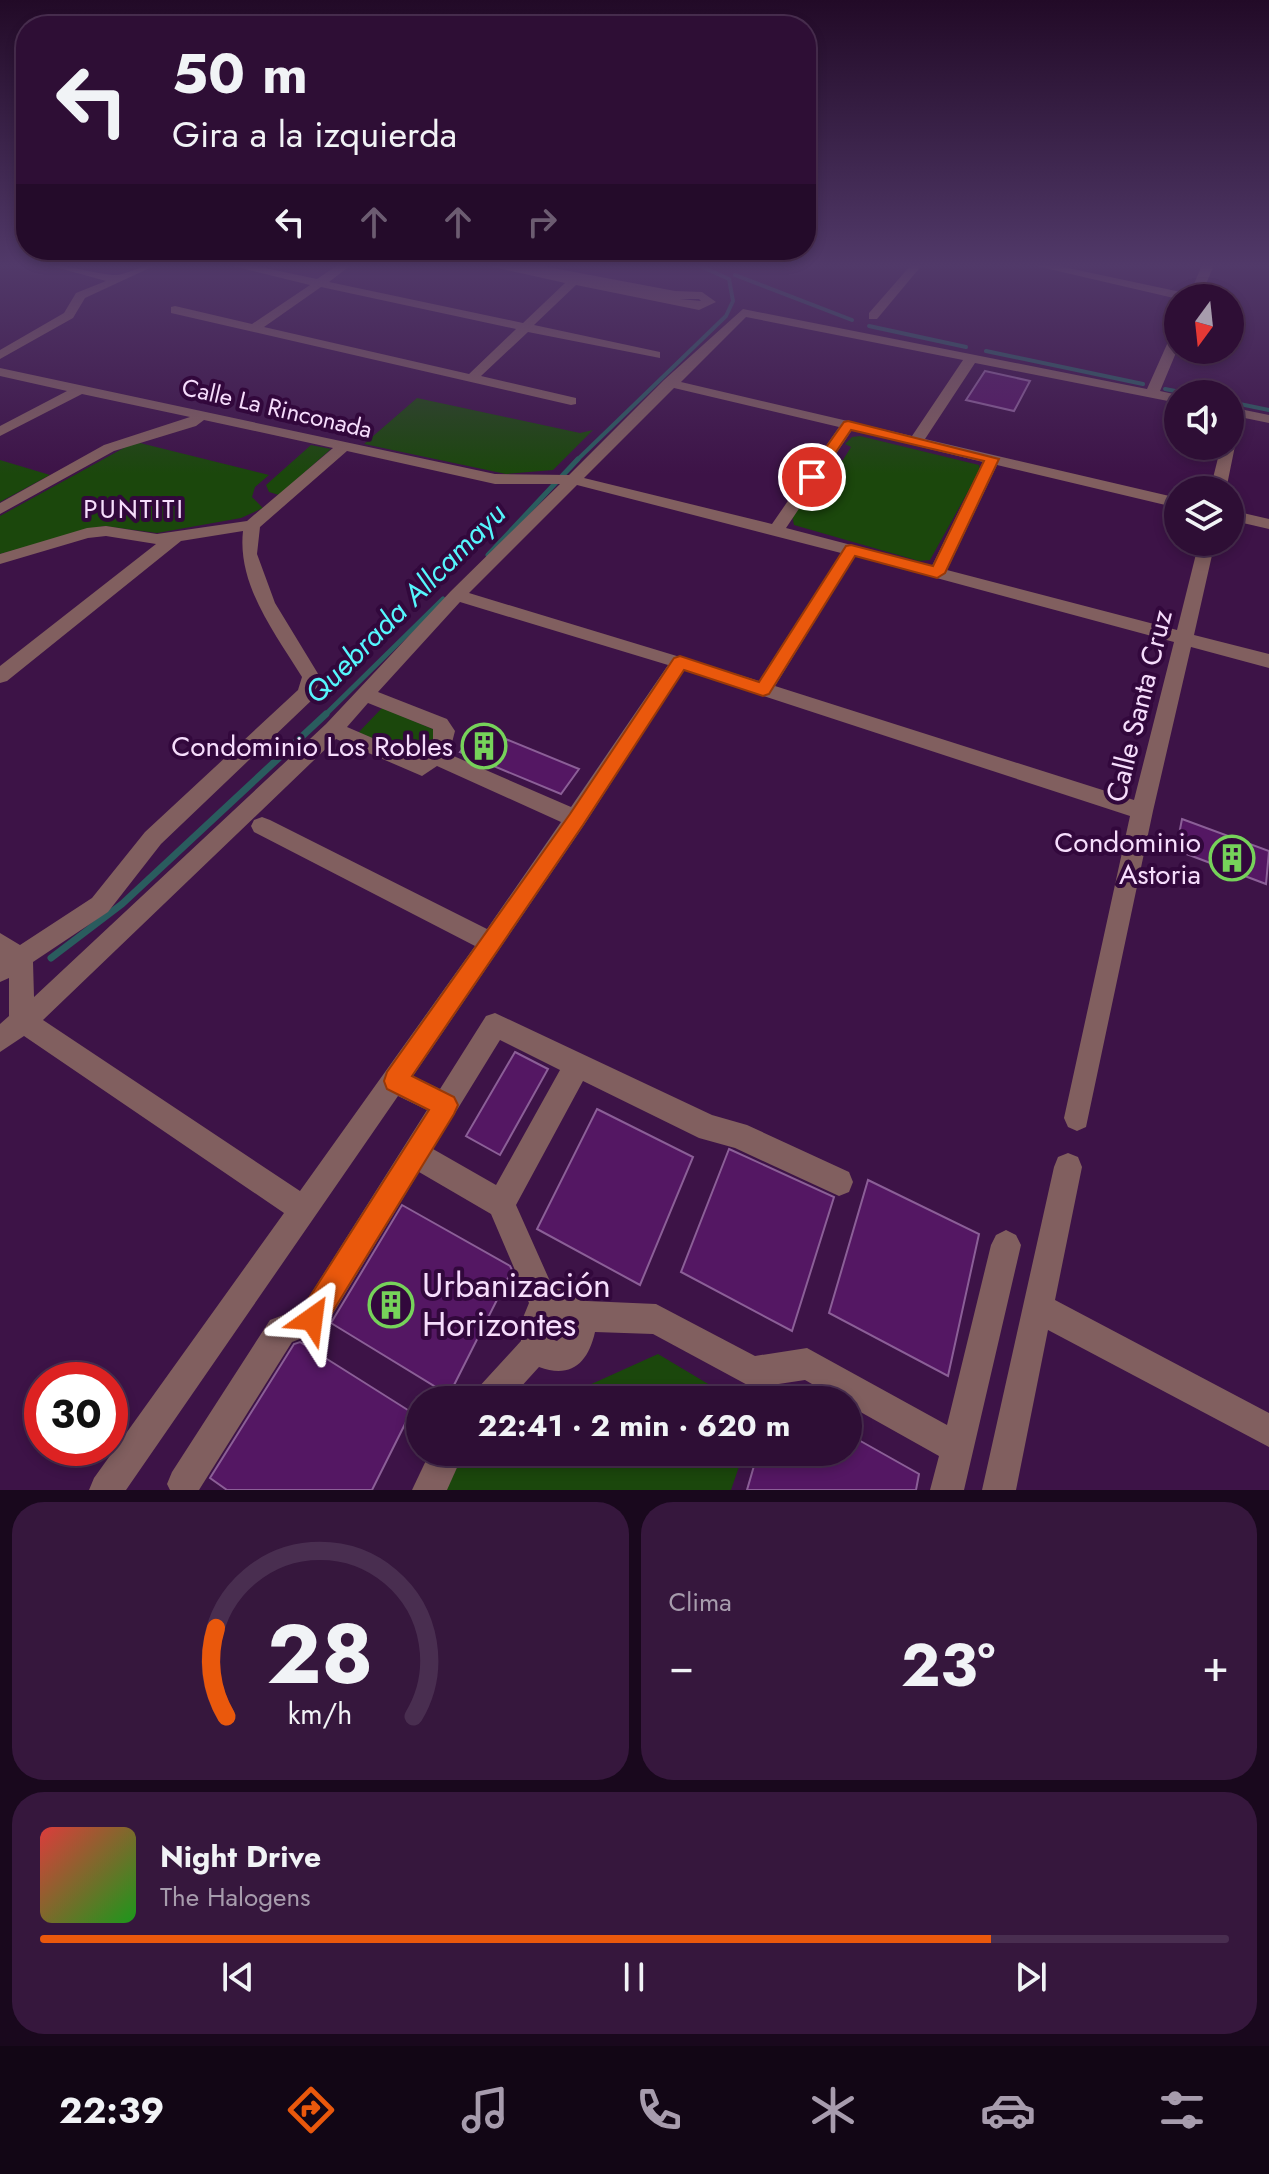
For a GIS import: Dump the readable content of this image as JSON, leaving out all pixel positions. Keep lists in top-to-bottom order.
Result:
{
  "streets": {
    "street": ["Calle La Rinconada", "Calle Santa Cruz"]
  },
  "crossings": [
    ["Calle La Rinconada", "Calle Santa Cruz"]
  ],
  "districts": ["PUNTITI"],
  "water": ["Quebrada Allcamayu"],
  "places": {
    "building": ["Condominio Los Robles", "Condominio Astoria", "Urbanización Horizontes"]
  },
  "north": "bottom",
  "page": {
    "turn": ["50 m", "Gira a la izquierda"],
    "limit": "30",
    "trip": "22:41 · 2 min · 620 m",
    "tile": "Clima",
    "heat": ["−", "23°", "+"],
    "song": ["Night Drive", "The Halogens"],
    "tabs": "22:39",
    "gauge": ["28", "km/h"]
  }
}
